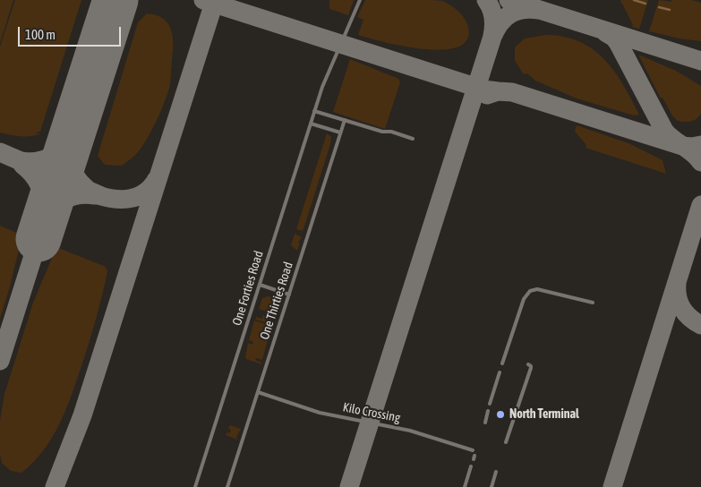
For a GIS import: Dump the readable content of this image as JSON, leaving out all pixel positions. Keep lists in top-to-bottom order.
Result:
{
  "streets": {
    "lane": ["One Forties Road", "One Thirties Road", "Kilo Crossing"]
  },
  "crossings": [
    ["One Thirties Road", "Kilo Crossing"]
  ],
  "places": ["North Terminal"],
  "scale_bar": "100 m"
}
